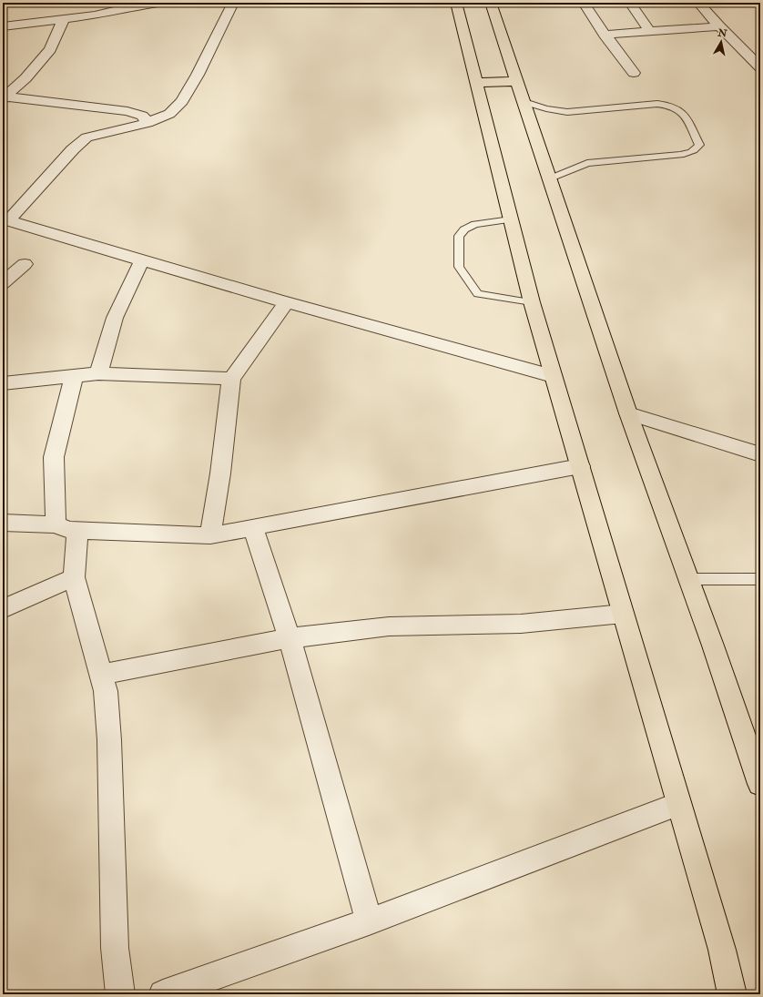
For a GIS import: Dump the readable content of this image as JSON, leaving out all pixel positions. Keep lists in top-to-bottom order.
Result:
{
  "north": "top"
}
